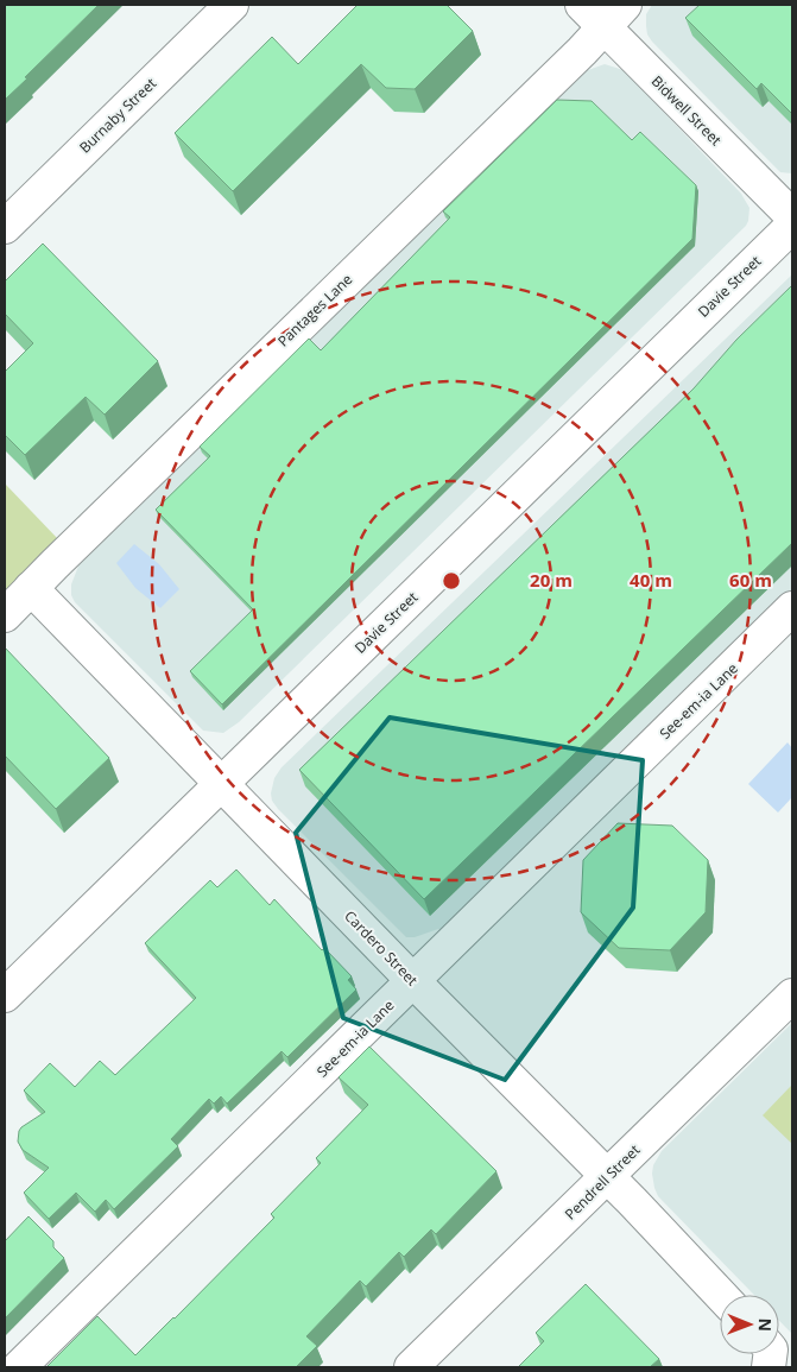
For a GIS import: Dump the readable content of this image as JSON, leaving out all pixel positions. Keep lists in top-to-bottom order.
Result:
{
  "streets": {
    "street": [
      "Bidwell Street",
      "Burnaby Street",
      "Davie Street",
      "Pantages Lane",
      "See-em-ia Lane",
      "Cardero Street",
      "Pendrell Street"
    ]
  },
  "crossings": [
    ["Bidwell Street", "Pantages Lane"],
    ["Davie Street", "Cardero Street"],
    ["Pantages Lane", "Cardero Street"],
    ["See-em-ia Lane", "Cardero Street"],
    ["Cardero Street", "Pendrell Street"]
  ],
  "north": "right",
  "rings": ["20 m", "40 m", "60 m"]
}
